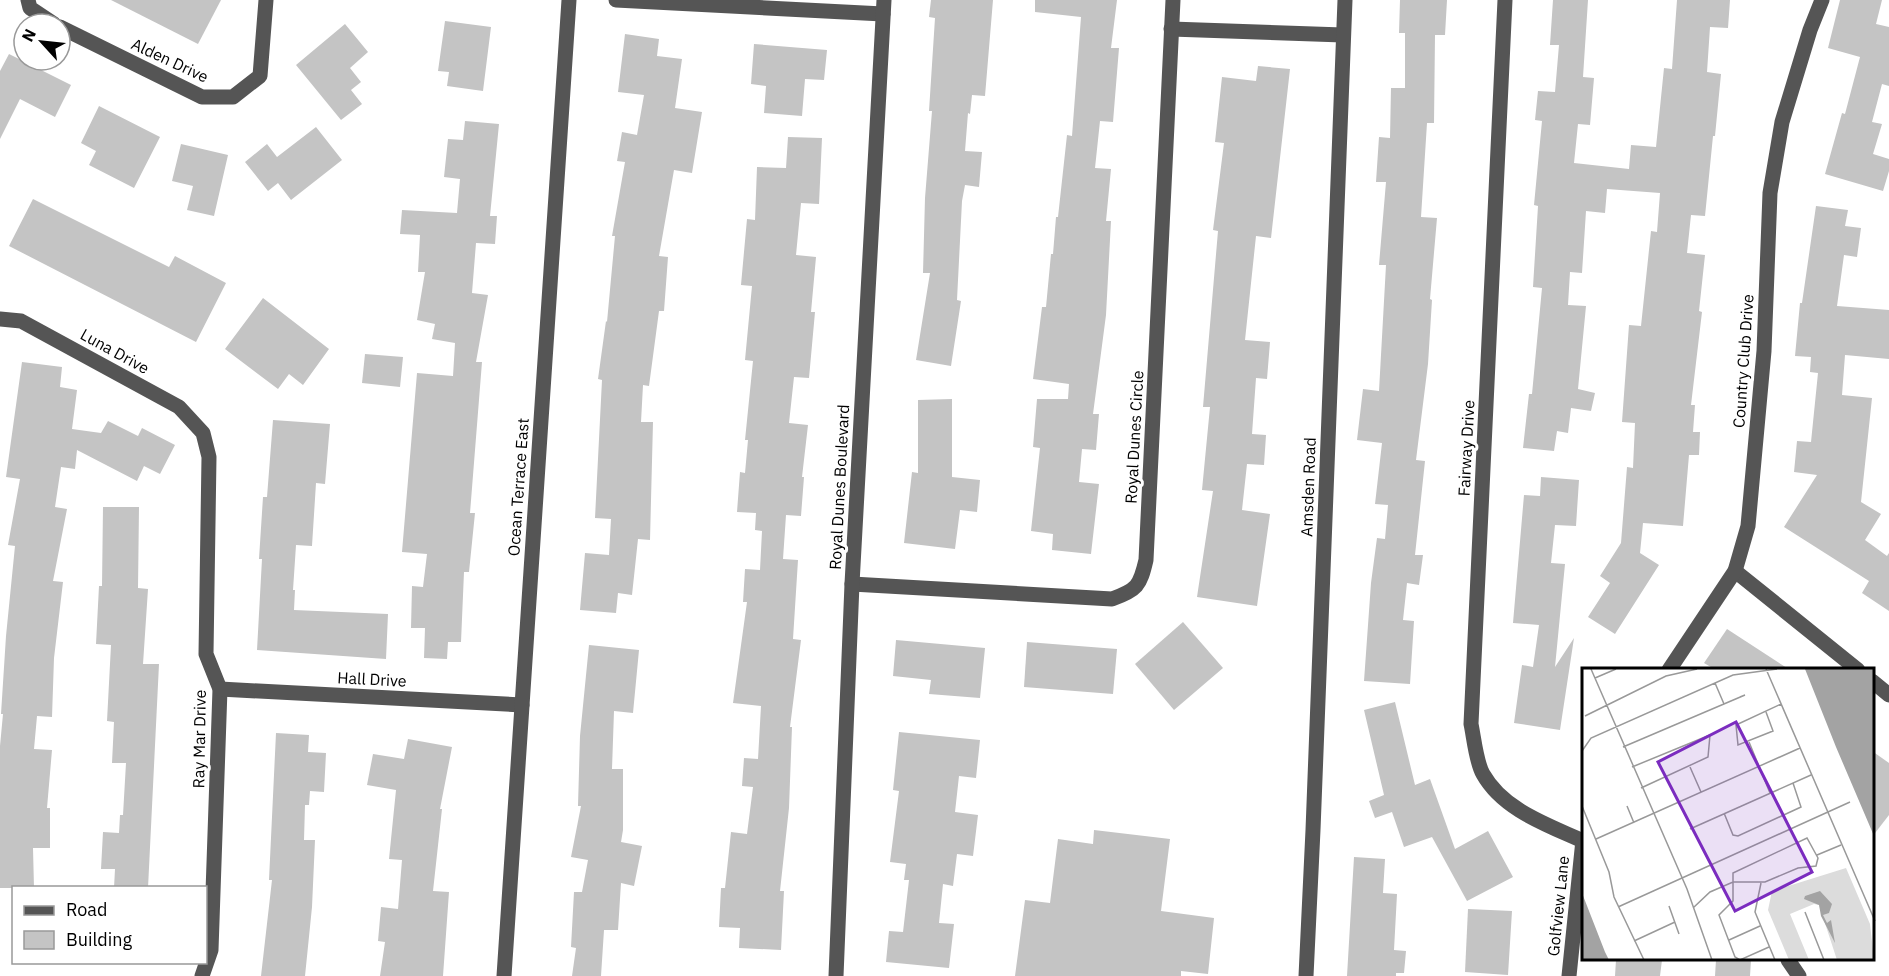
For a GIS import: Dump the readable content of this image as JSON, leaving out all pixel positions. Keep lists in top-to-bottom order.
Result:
{
  "streets": {
    "street": [
      "Alden Drive",
      "Luna Drive",
      "Country Club Drive",
      "Royal Dunes Circle",
      "Fairway Drive",
      "Ocean Terrace East",
      "Royal Dunes Boulevard",
      "Amsden Road",
      "Hall Drive",
      "Ray Mar Drive",
      "Golfview Lane"
    ]
  },
  "crossings": [
    ["Luna Drive", "Ray Mar Drive"],
    ["Royal Dunes Circle", "Royal Dunes Boulevard"],
    ["Ocean Terrace East", "Hall Drive"],
    ["Hall Drive", "Ray Mar Drive"]
  ],
  "legend": ["Road", "Building"],
  "north": "top left"
}
